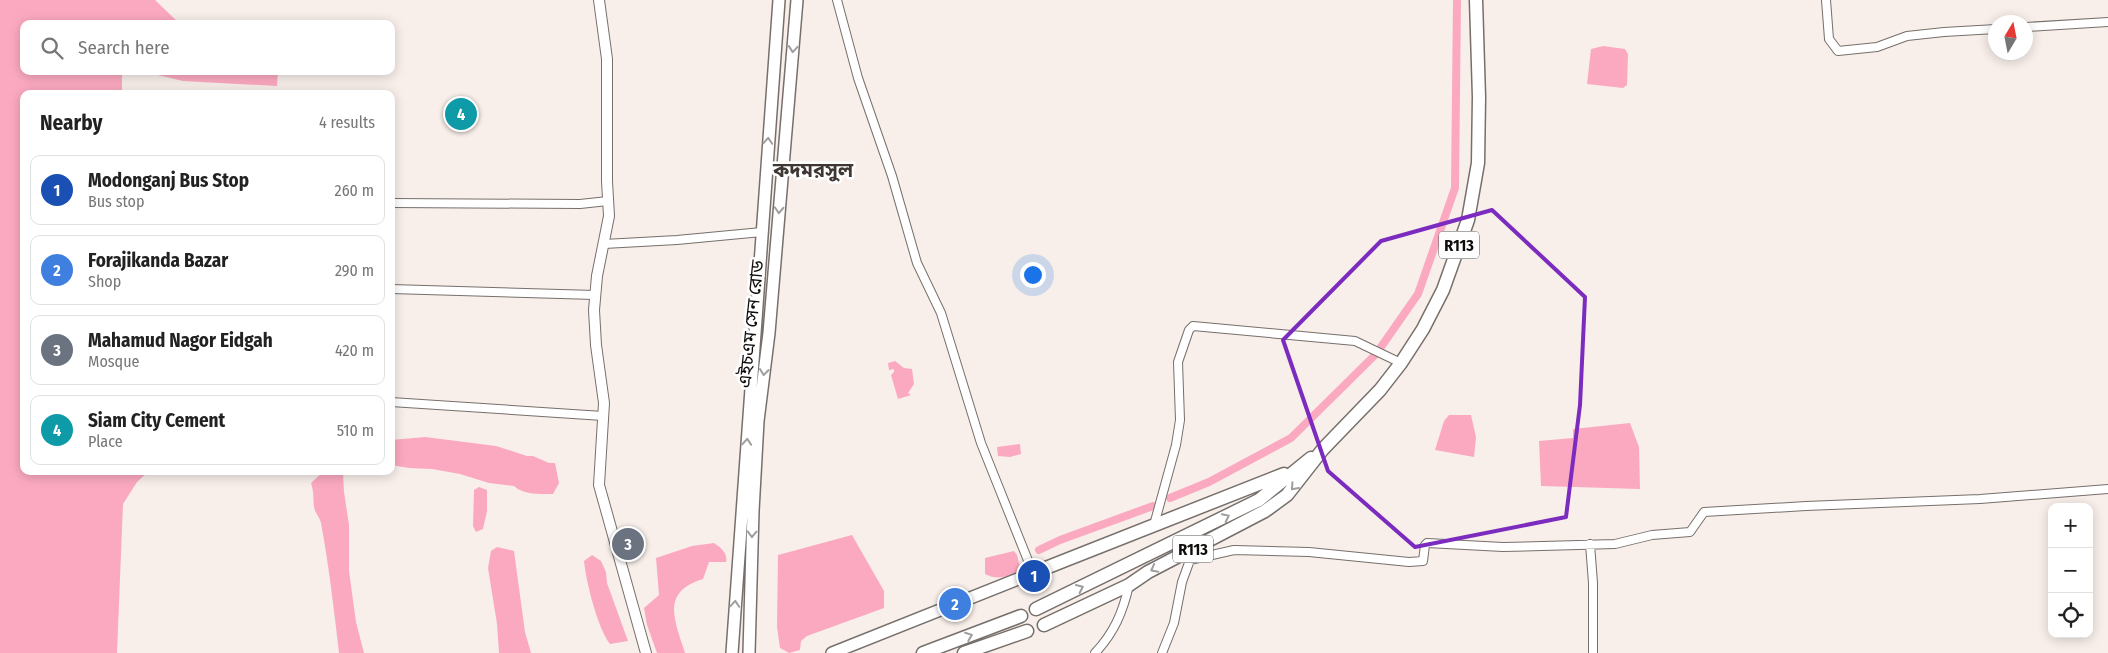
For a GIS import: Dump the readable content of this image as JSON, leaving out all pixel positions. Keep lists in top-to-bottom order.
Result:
{
  "streets": {
    "main road": ["R113", "এইচএম সেন রোড"]
  },
  "districts": ["কদমরসুল"],
  "north": "top",
  "page": {
    "search": "Search here",
    "heading": ["Nearby", "4 results"],
    "pins": [
      "4",
      "3",
      "1",
      "2"
    ],
    "list": [
      {
        "mark": "1",
        "name": "Modonganj Bus Stop",
        "note": "Bus stop",
        "value": "260 m"
      },
      {
        "mark": "2",
        "name": "Forajikanda Bazar",
        "note": "Shop",
        "value": "290 m"
      },
      {
        "mark": "3",
        "name": "Mahamud Nagor Eidgah",
        "note": "Mosque",
        "value": "420 m"
      },
      {
        "mark": "4",
        "name": "Siam City Cement",
        "note": "Place",
        "value": "510 m"
      }
    ],
    "map_buttons": ["+", "−"]
  }
}
